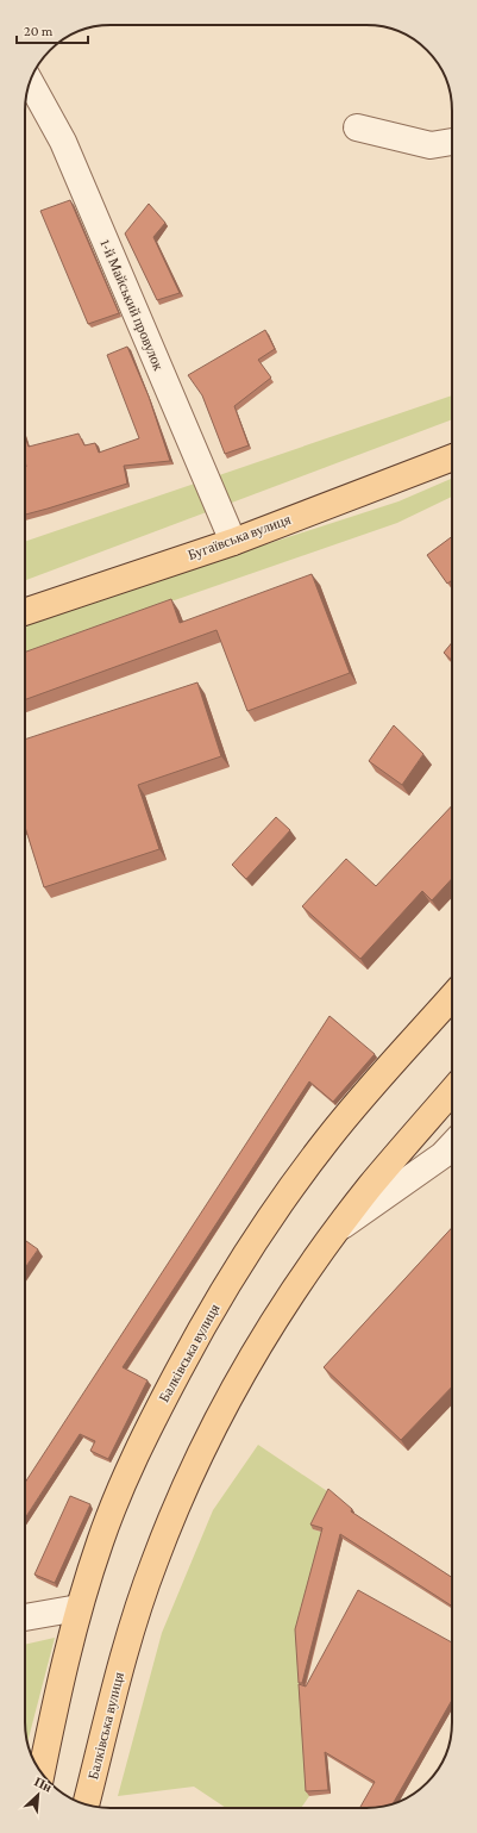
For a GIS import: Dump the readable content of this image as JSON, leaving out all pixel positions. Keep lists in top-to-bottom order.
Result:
{
  "streets": {
    "main road": ["Бугаївська вулиця", "Балківська вулиця"],
    "street": ["1-й Майський провулок"]
  },
  "crossings": [
    ["1-й Майський провулок", "Бугаївська вулиця"]
  ],
  "scale_bar": "20 m",
  "north": "top right"
}
